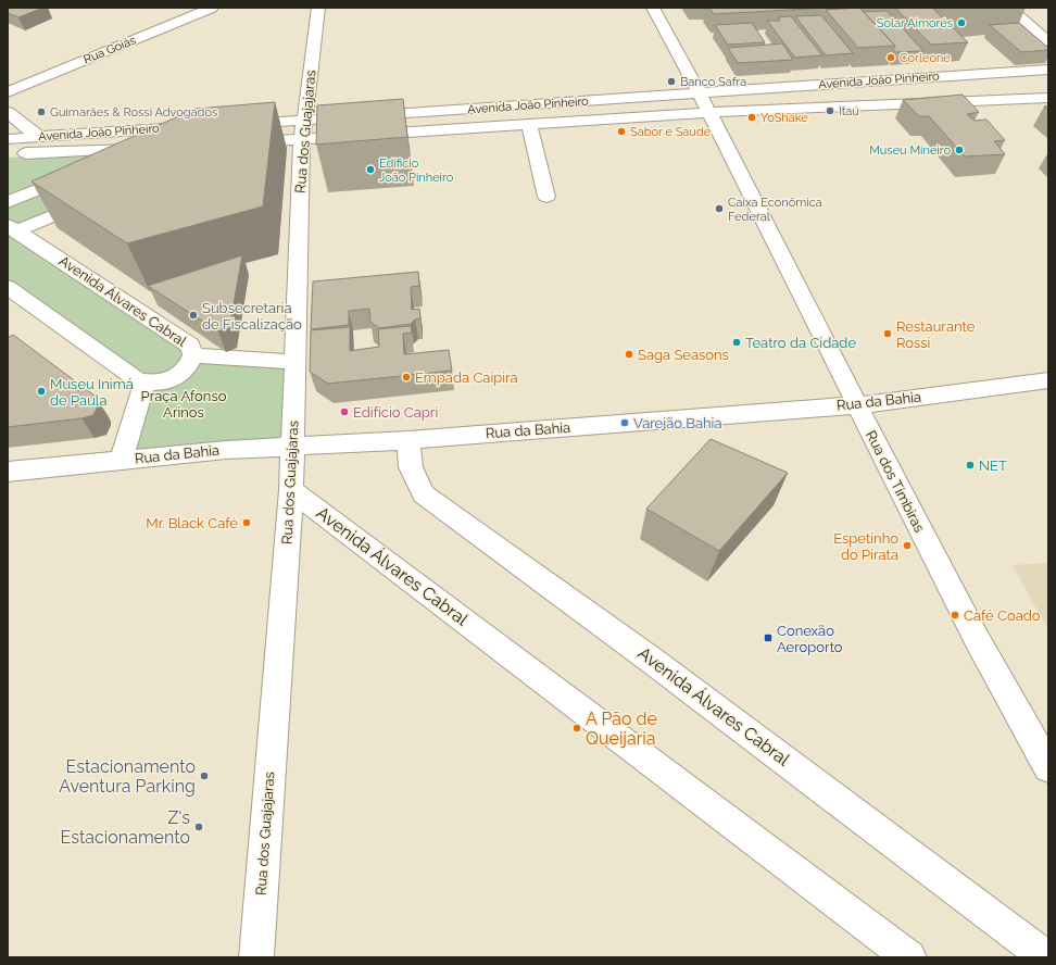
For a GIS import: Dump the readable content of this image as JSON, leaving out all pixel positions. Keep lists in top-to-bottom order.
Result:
{
  "streets": {
    "street": [
      "Rua Goiás",
      "Avenida João Pinheiro",
      "Rua dos Guajajaras",
      "Avenida Álvares Cabral",
      "Rua da Bahia",
      "Rua dos Timbiras"
    ]
  },
  "crossings": [
    ["Avenida João Pinheiro", "Rua dos Guajajaras"],
    ["Avenida João Pinheiro", "Rua dos Timbiras"],
    ["Rua dos Guajajaras", "Avenida Álvares Cabral"],
    ["Rua dos Guajajaras", "Rua da Bahia"],
    ["Avenida Álvares Cabral", "Rua da Bahia"],
    ["Rua da Bahia", "Rua dos Timbiras"]
  ],
  "parks": ["Praça Afonso Arinos"],
  "places": {
    "other": [
      "Solar Aimorés",
      "Corleone",
      "Banco Safra",
      "Itaú",
      "Guimarães & Rossi Advogados",
      "YoShake",
      "Sabor e Saúde",
      "Museu Mineiro",
      "Edificio João Pinheiro",
      "Caixa Econômica Federal",
      "Subsecretaria de Fiscalização",
      "Restaurante Rossi",
      "Teatro da Cidade",
      "Saga Seasons",
      "Empada Caipira",
      "Museu Inimá de Paula",
      "Edifício Capri",
      "Varejão Bahia",
      "NET",
      "Mr. Black Café",
      "Espetinho do Pirata",
      "Café Coado",
      "A Pão de Queijaria",
      "Estacionamento Aventura Parking",
      "Z's Estacionamento"
    ],
    "transit": ["Conexão Aeroporto"]
  }
}
